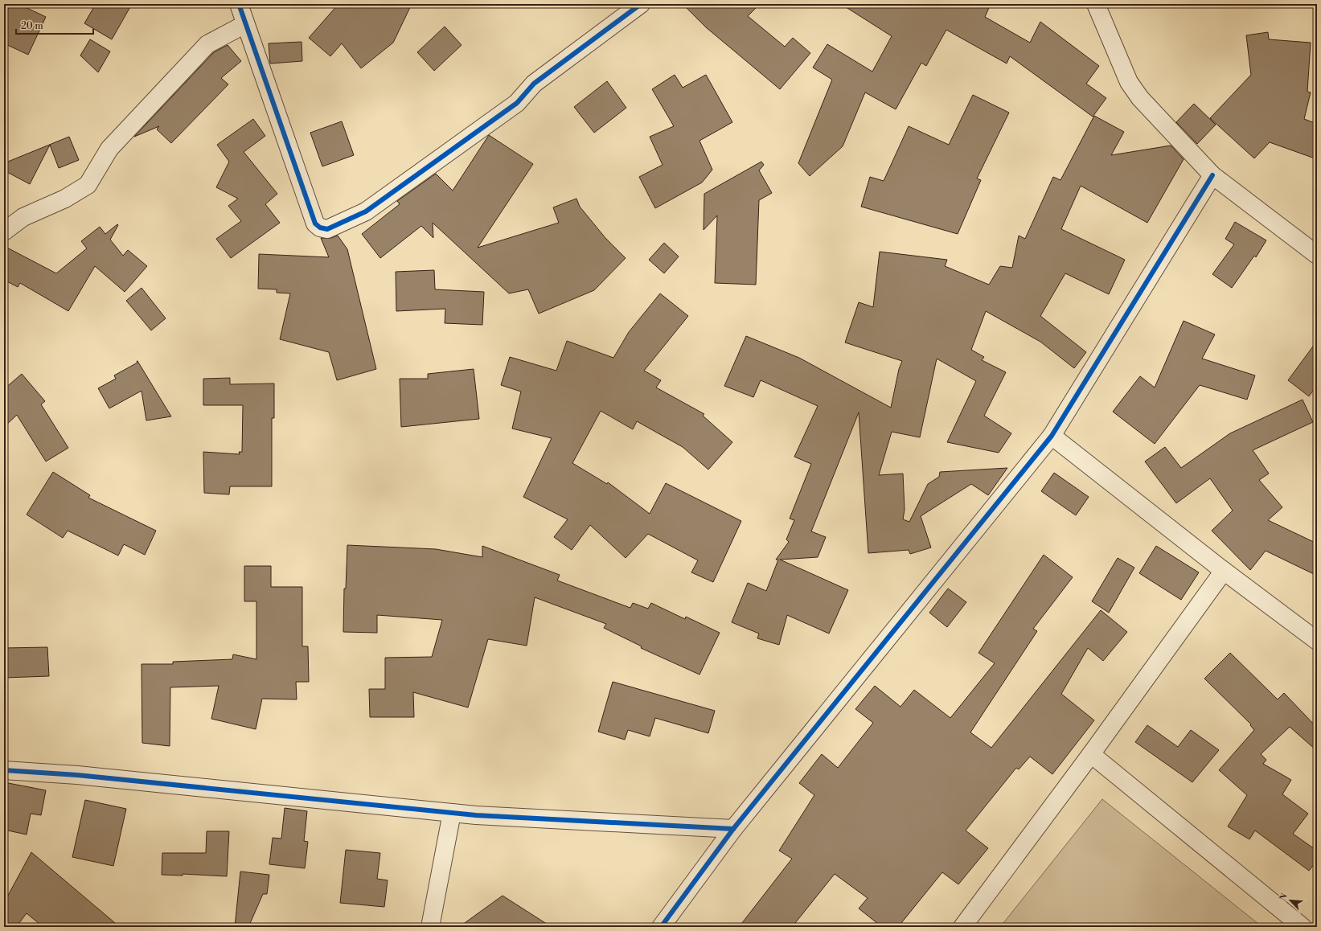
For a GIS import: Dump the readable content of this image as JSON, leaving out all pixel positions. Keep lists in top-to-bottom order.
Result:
{
  "scale_bar": "20 m",
  "north": "top left"
}
